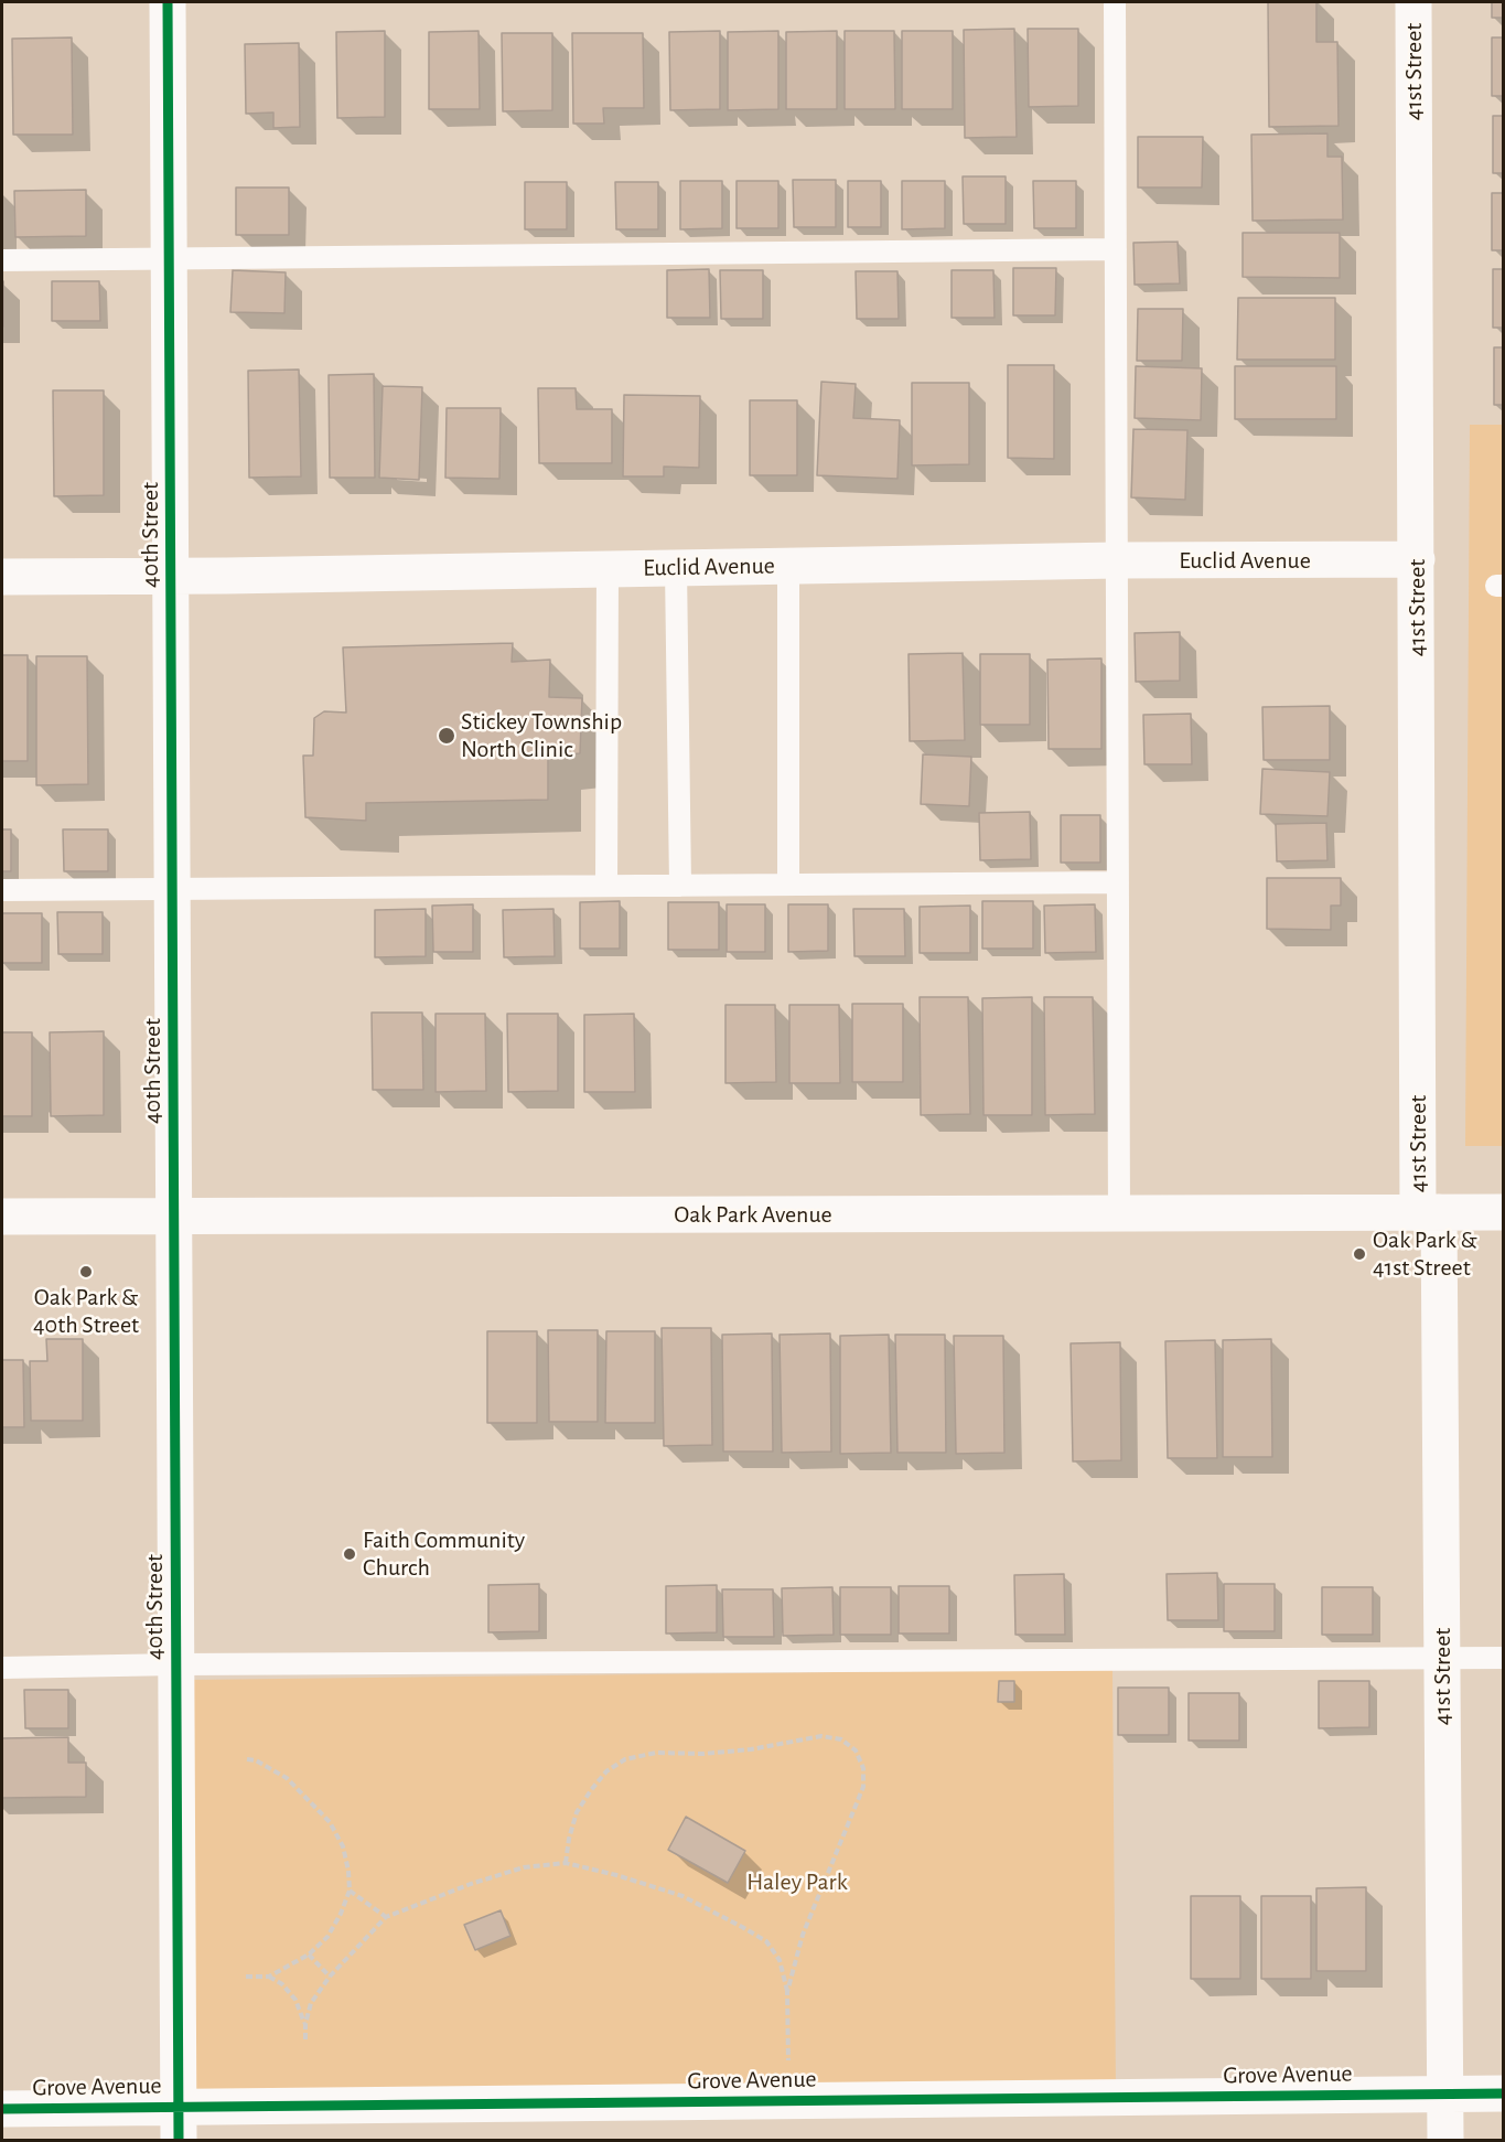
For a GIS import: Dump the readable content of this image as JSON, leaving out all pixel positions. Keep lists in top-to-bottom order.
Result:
{
  "streets": {
    "street": [
      "41st Street",
      "40th Street",
      "Euclid Avenue",
      "Oak Park Avenue",
      "Grove Avenue"
    ]
  },
  "crossings": [
    ["41st Street", "Euclid Avenue"],
    ["41st Street", "Oak Park Avenue"],
    ["41st Street", "Grove Avenue"],
    ["40th Street", "Euclid Avenue"],
    ["40th Street", "Oak Park Avenue"],
    ["40th Street", "Grove Avenue"]
  ],
  "parks": ["Haley Park"],
  "places": [
    "Stickey Township North Clinic",
    "Oak Park & 41st Street",
    "Oak Park & 40th Street",
    "Faith Community Church"
  ]
}
